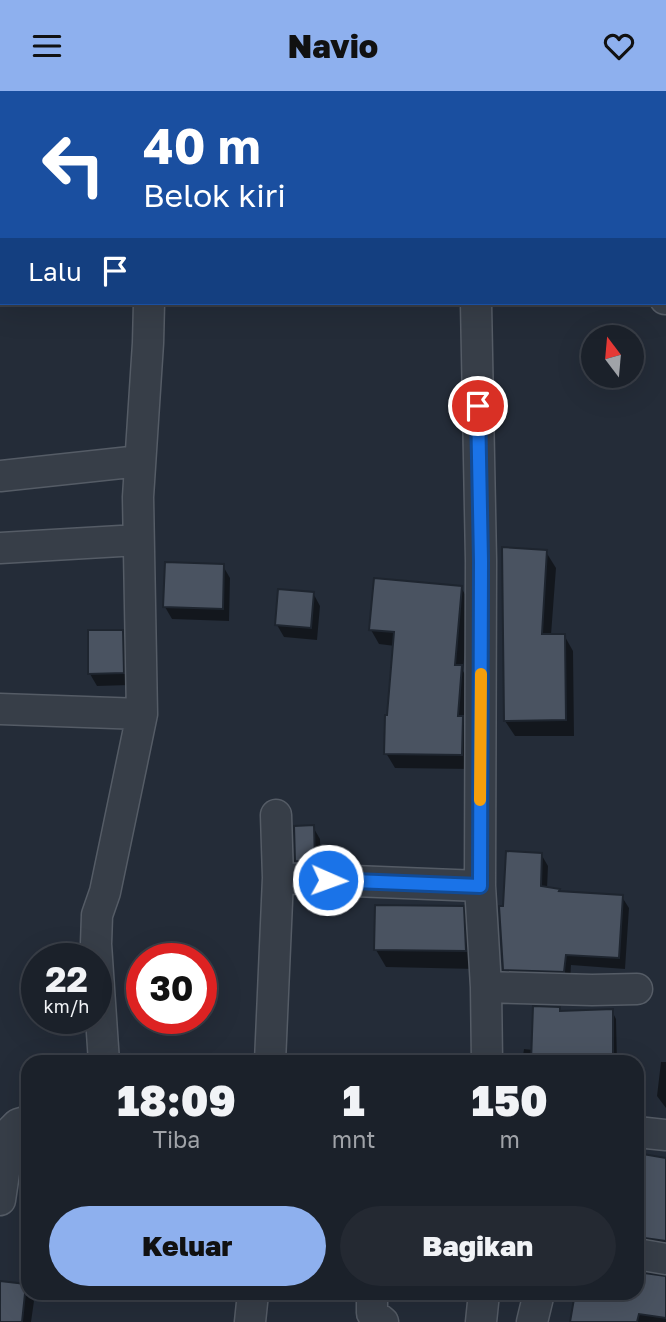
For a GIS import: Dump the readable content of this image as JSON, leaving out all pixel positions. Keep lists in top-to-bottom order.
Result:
{
  "north": "top",
  "page": {
    "header": "Navio",
    "turn": ["40 m", "Belok kiri"],
    "then": "Lalu",
    "speed": "22 km/h",
    "limit": "30",
    "eta": [
      "18:09",
      "Tiba",
      "1",
      "mnt",
      "150",
      "m"
    ],
    "buttons": ["Keluar", "Bagikan"]
  }
}
